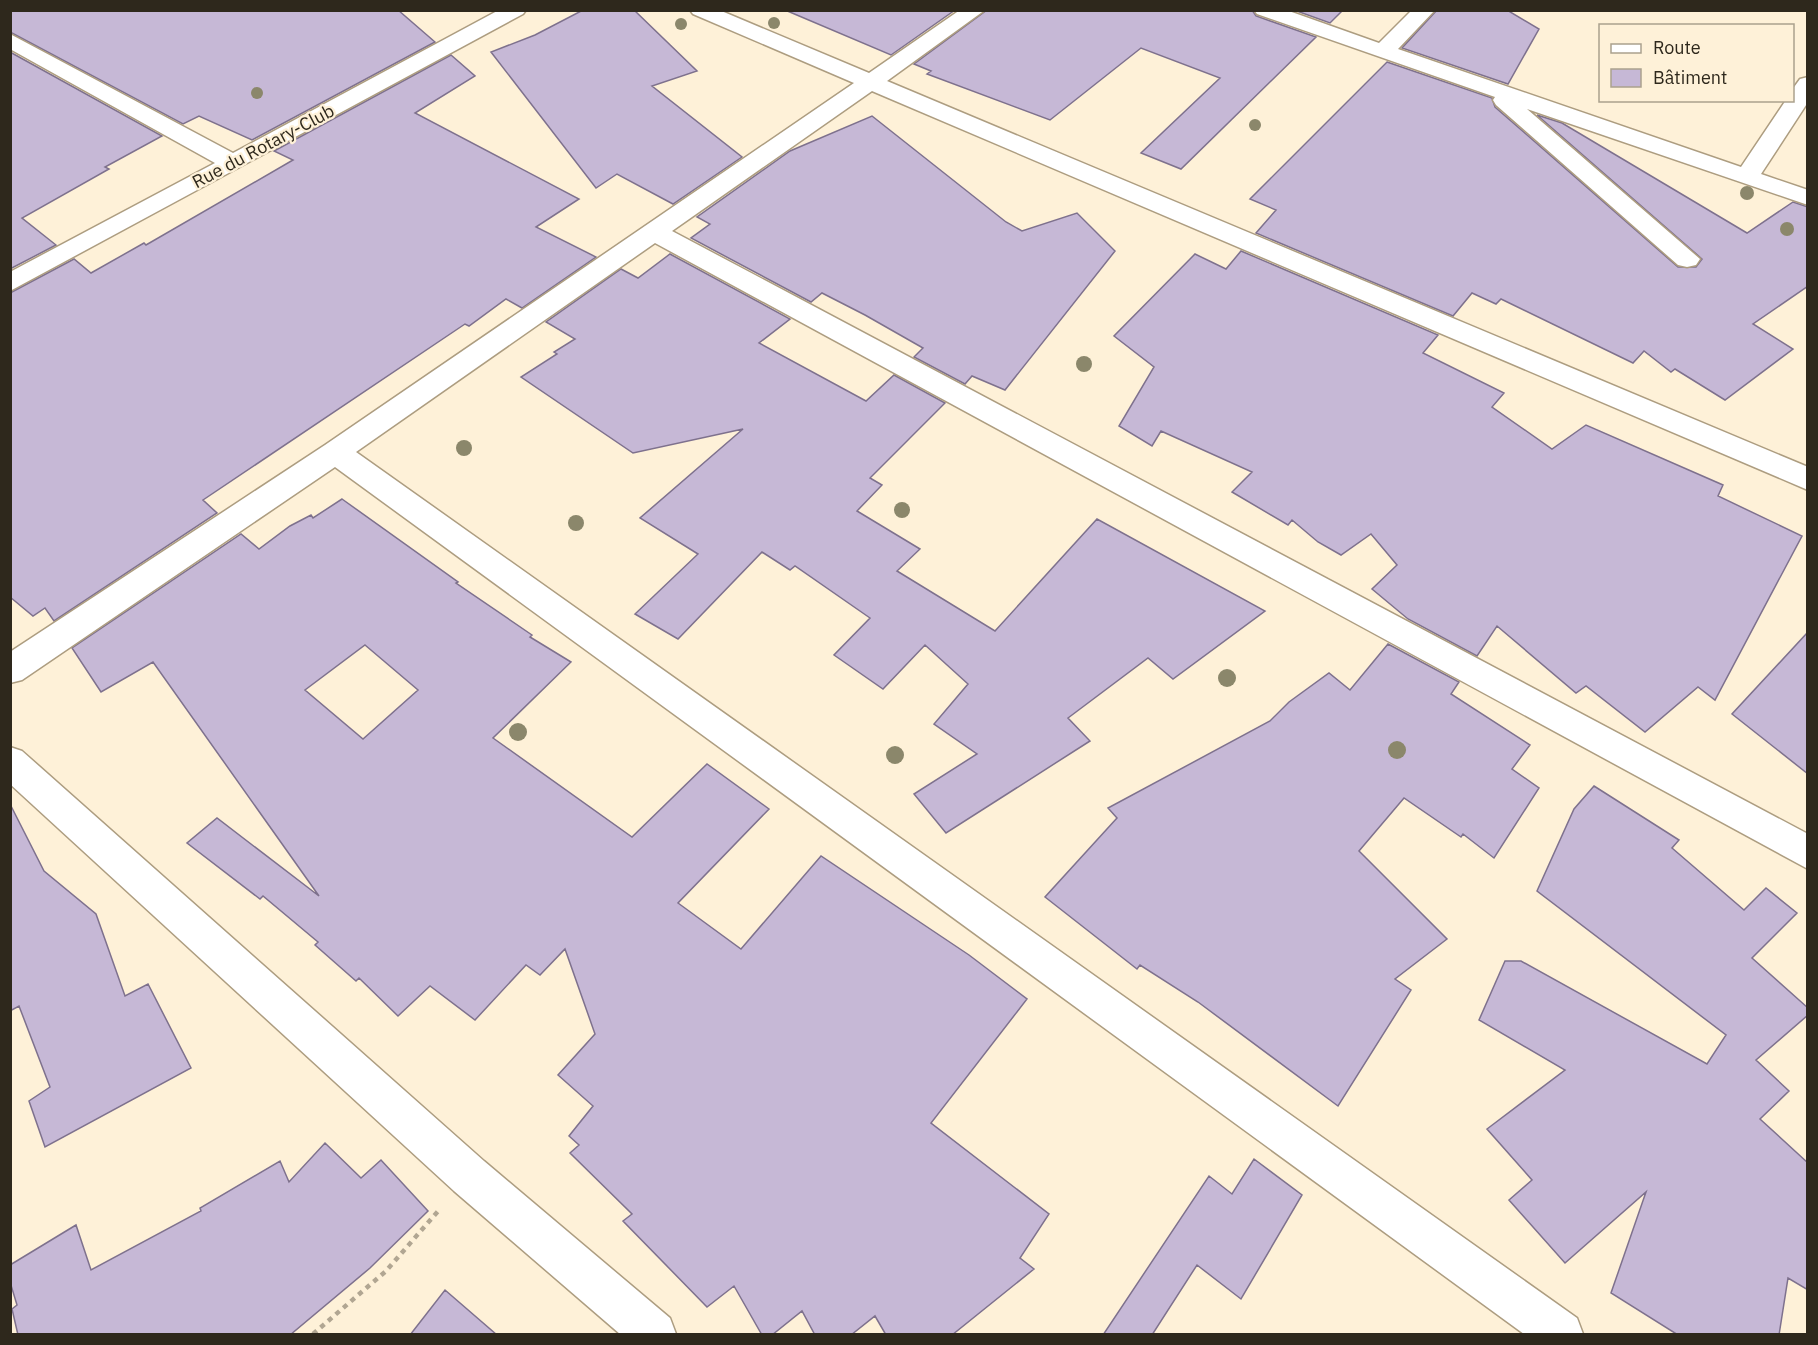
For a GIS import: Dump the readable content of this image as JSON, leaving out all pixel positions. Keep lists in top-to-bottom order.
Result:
{
  "streets": {
    "street": ["Rue du Rotary-Club"]
  },
  "legend": ["Route", "Bâtiment"]
}
